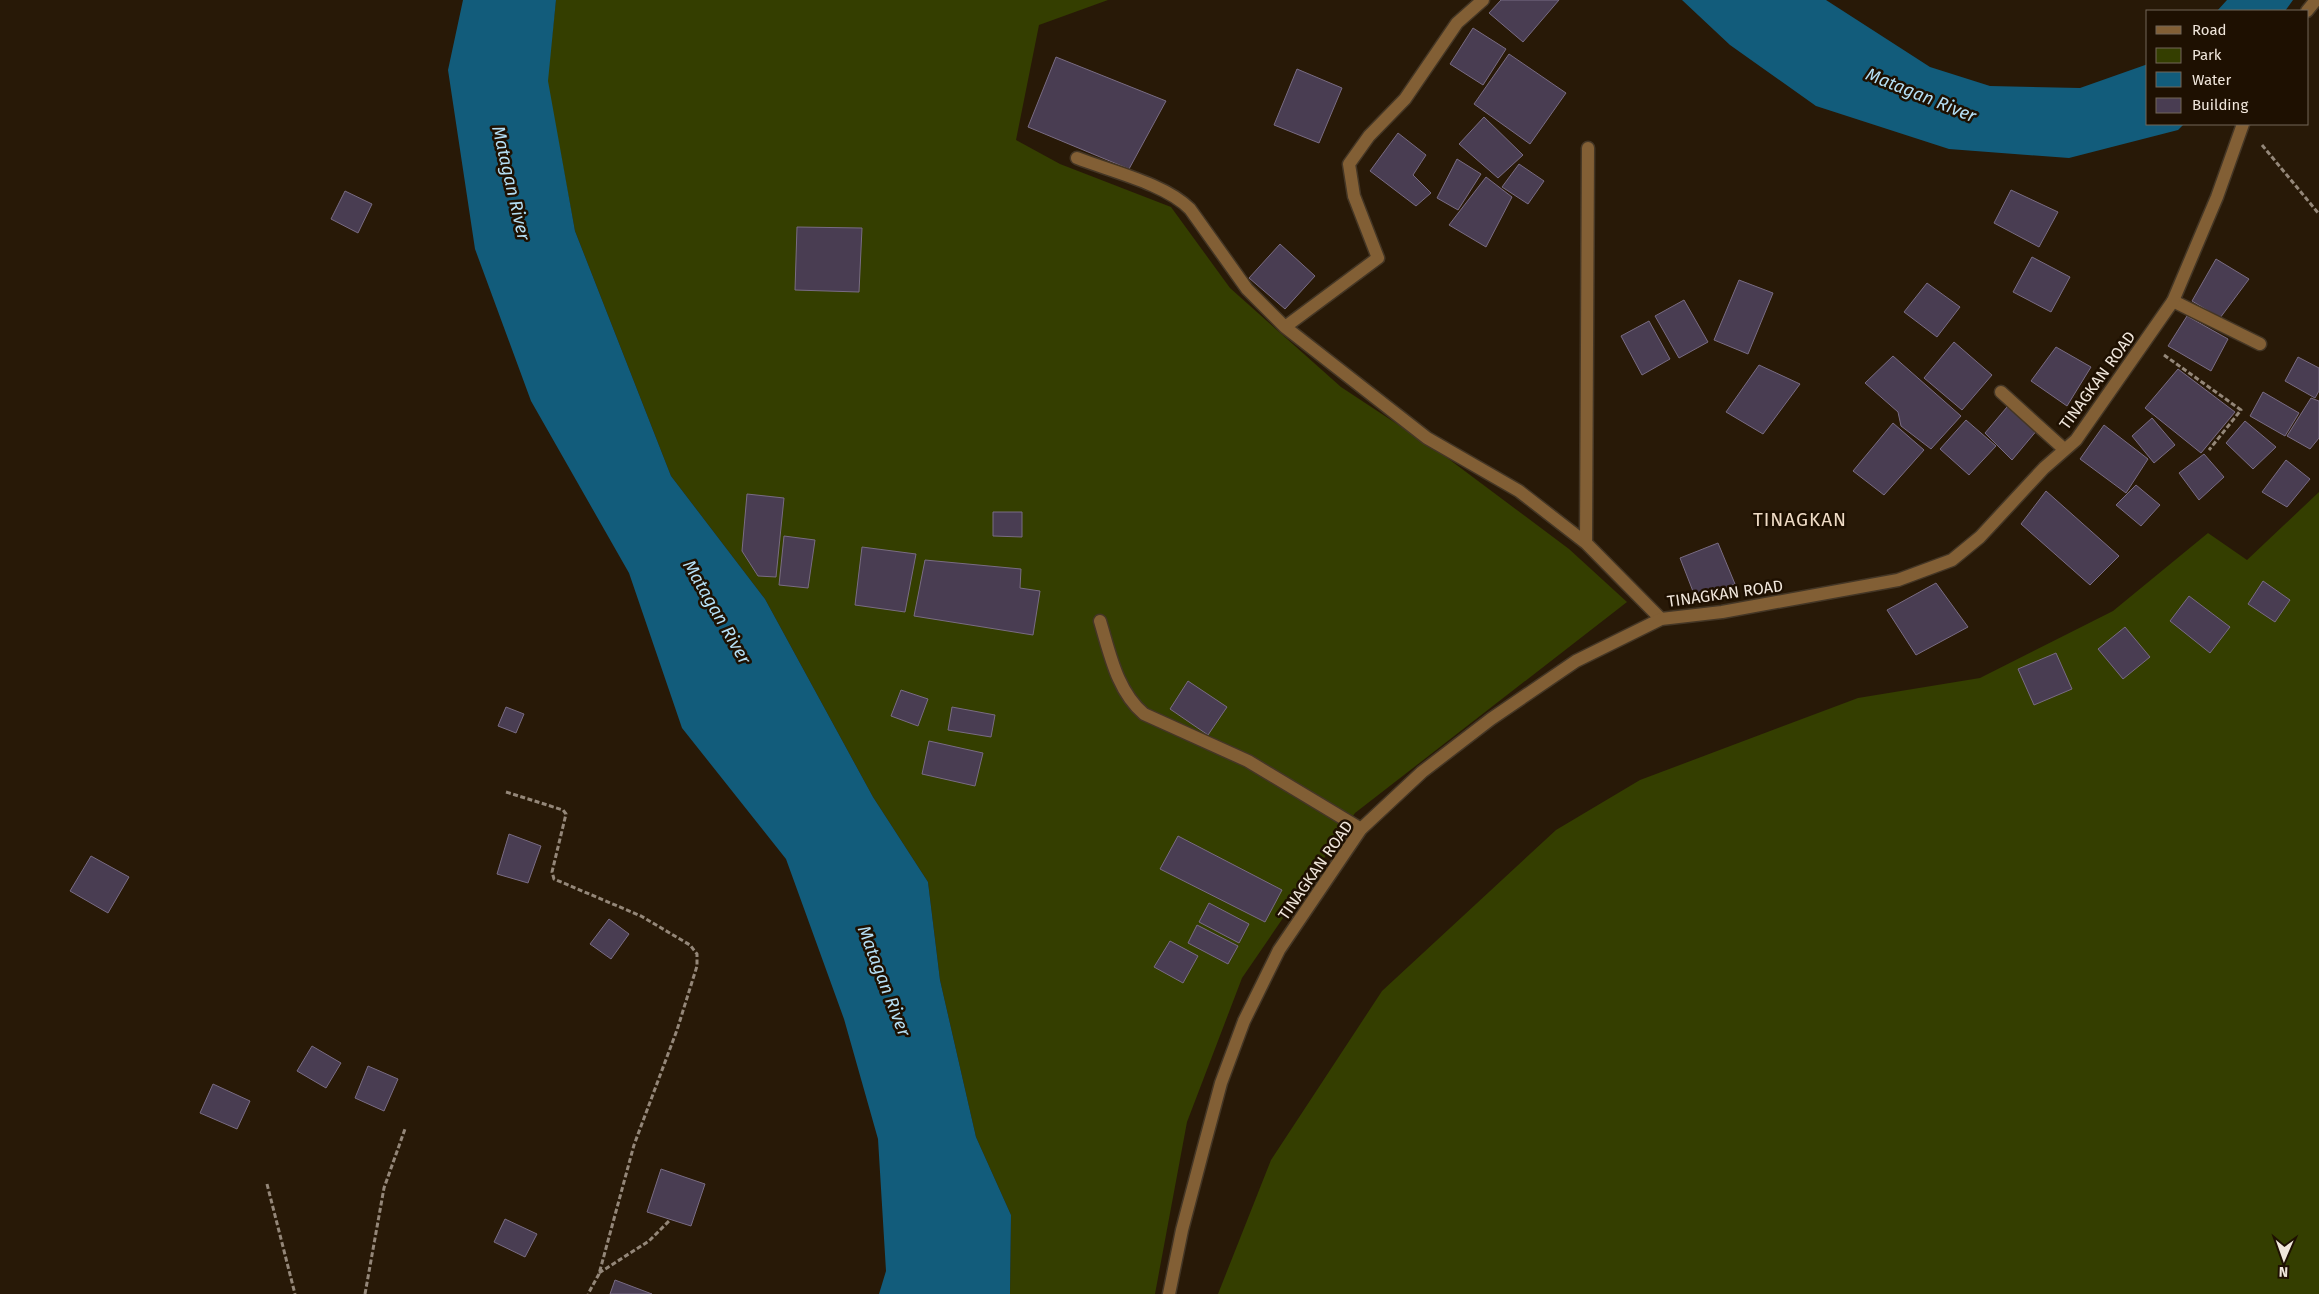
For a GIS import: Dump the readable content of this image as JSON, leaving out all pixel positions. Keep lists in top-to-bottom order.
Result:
{
  "streets": {
    "street": ["TINAGKAN ROAD"]
  },
  "districts": ["TINAGKAN"],
  "water": ["Matagan River"],
  "legend": [
    "Road",
    "Park",
    "Water",
    "Building"
  ],
  "north": "bottom"
}
